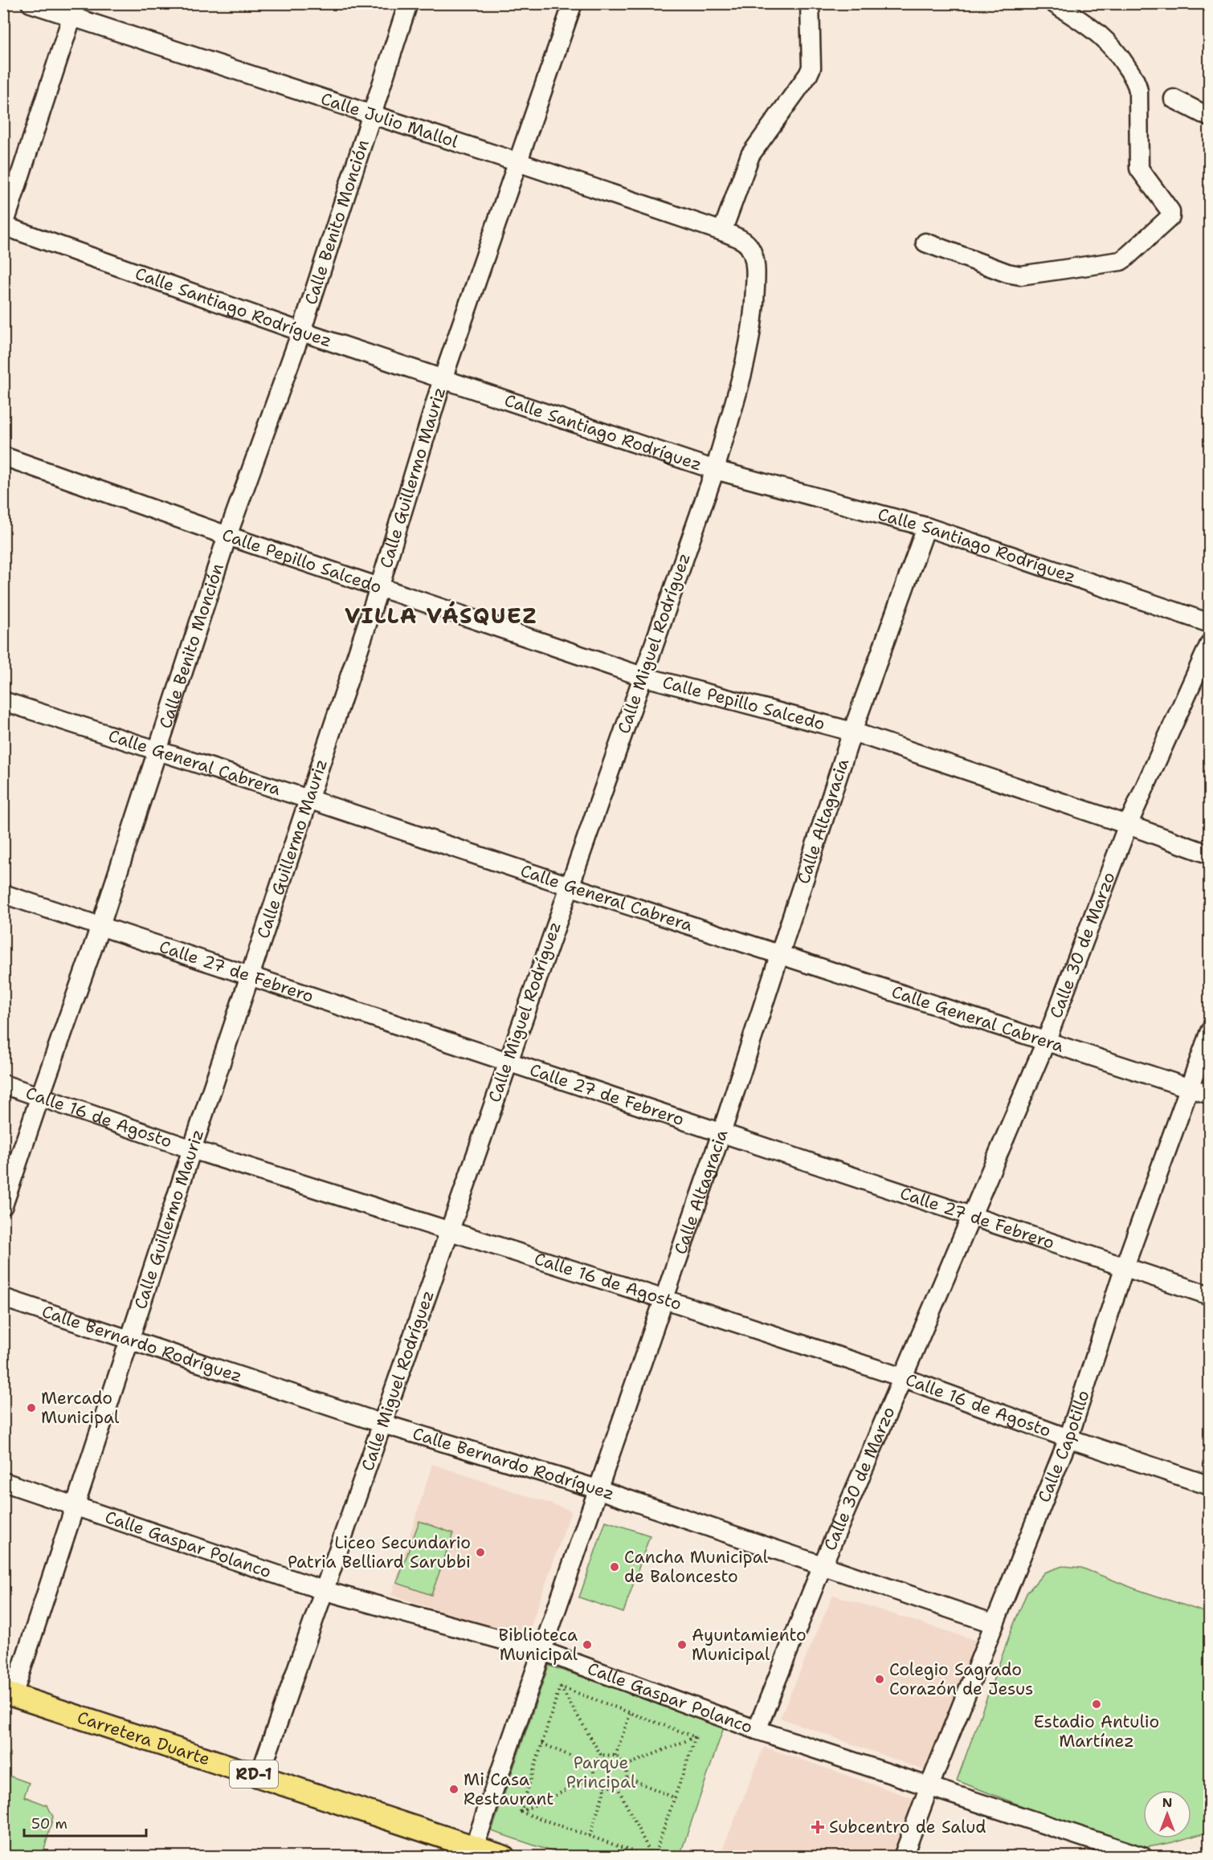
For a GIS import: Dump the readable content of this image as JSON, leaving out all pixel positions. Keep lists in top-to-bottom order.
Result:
{
  "streets": {
    "main road": ["Carretera Duarte", "RD-1"],
    "street": [
      "Calle Julio Mallol",
      "Calle Benito Monción",
      "Calle Santiago Rodríguez",
      "Calle Guillermo Mauriz",
      "Calle Pepillo Salcedo",
      "Calle Miguel Rodríguez",
      "Calle General Cabrera",
      "Calle Altagracia",
      "Calle 30 de Marzo",
      "Calle 27 de Febrero",
      "Calle 16 de Agosto",
      "Calle Bernardo Rodríguez",
      "Calle Capotillo",
      "Calle Gaspar Polanco"
    ]
  },
  "crossings": [
    ["Calle Julio Mallol", "Calle Benito Monción"],
    ["Calle Julio Mallol", "Calle Guillermo Mauriz"],
    ["Calle Julio Mallol", "Calle Miguel Rodríguez"],
    ["Calle Benito Monción", "Calle Santiago Rodríguez"],
    ["Calle Benito Monción", "Calle Pepillo Salcedo"],
    ["Calle Benito Monción", "Calle General Cabrera"],
    ["Calle Benito Monción", "Calle 27 de Febrero"],
    ["Calle Benito Monción", "Calle 16 de Agosto"],
    ["Calle Santiago Rodríguez", "Calle Guillermo Mauriz"],
    ["Calle Santiago Rodríguez", "Calle Miguel Rodríguez"],
    ["Calle Santiago Rodríguez", "Calle Altagracia"],
    ["Calle Guillermo Mauriz", "Calle Pepillo Salcedo"],
    ["Calle Guillermo Mauriz", "Calle General Cabrera"],
    ["Calle Guillermo Mauriz", "Calle 27 de Febrero"],
    ["Calle Guillermo Mauriz", "Calle 16 de Agosto"],
    ["Calle Guillermo Mauriz", "Calle Bernardo Rodríguez"],
    ["Calle Guillermo Mauriz", "Calle Gaspar Polanco"],
    ["Calle Guillermo Mauriz", "Carretera Duarte"],
    ["Calle Pepillo Salcedo", "Calle Miguel Rodríguez"],
    ["Calle Pepillo Salcedo", "Calle Altagracia"],
    ["Calle Pepillo Salcedo", "Calle 30 de Marzo"],
    ["Calle Miguel Rodríguez", "Calle General Cabrera"],
    ["Calle Miguel Rodríguez", "Calle 27 de Febrero"],
    ["Calle Miguel Rodríguez", "Calle 16 de Agosto"],
    ["Calle Miguel Rodríguez", "Calle Bernardo Rodríguez"],
    ["Calle Miguel Rodríguez", "Calle Gaspar Polanco"],
    ["Calle Miguel Rodríguez", "Carretera Duarte"],
    ["Calle General Cabrera", "Calle Altagracia"],
    ["Calle General Cabrera", "Calle 30 de Marzo"],
    ["Calle General Cabrera", "Calle Capotillo"],
    ["Calle Altagracia", "Calle 27 de Febrero"],
    ["Calle Altagracia", "Calle 16 de Agosto"],
    ["Calle Altagracia", "Calle Bernardo Rodríguez"],
    ["Calle Altagracia", "Calle Gaspar Polanco"],
    ["Calle Altagracia", "Carretera Duarte"],
    ["Calle 30 de Marzo", "Calle 27 de Febrero"],
    ["Calle 30 de Marzo", "Calle 16 de Agosto"],
    ["Calle 30 de Marzo", "Calle Bernardo Rodríguez"],
    ["Calle 30 de Marzo", "Calle Gaspar Polanco"],
    ["Calle 27 de Febrero", "Calle Capotillo"],
    ["Calle 16 de Agosto", "Calle Capotillo"],
    ["Calle Bernardo Rodríguez", "Calle Capotillo"],
    ["Calle Capotillo", "Calle Gaspar Polanco"]
  ],
  "districts": ["VILLA VÁSQUEZ"],
  "parks": ["Parque Principal"],
  "places": {
    "other": [
      "Mercado Municipal",
      "Liceo Secundario Patria Belliard Sarubbi",
      "Cancha Municipal de Baloncesto",
      "Biblioteca Municipal",
      "Ayuntamiento Municipal",
      "Colegio Sagrado Corazón de Jesus",
      "Estadio Antulio Martínez",
      "Mi Casa Restaurant"
    ],
    "health": ["Subcentro de Salud"]
  },
  "scale_bar": "50 m",
  "north": "top"
}
